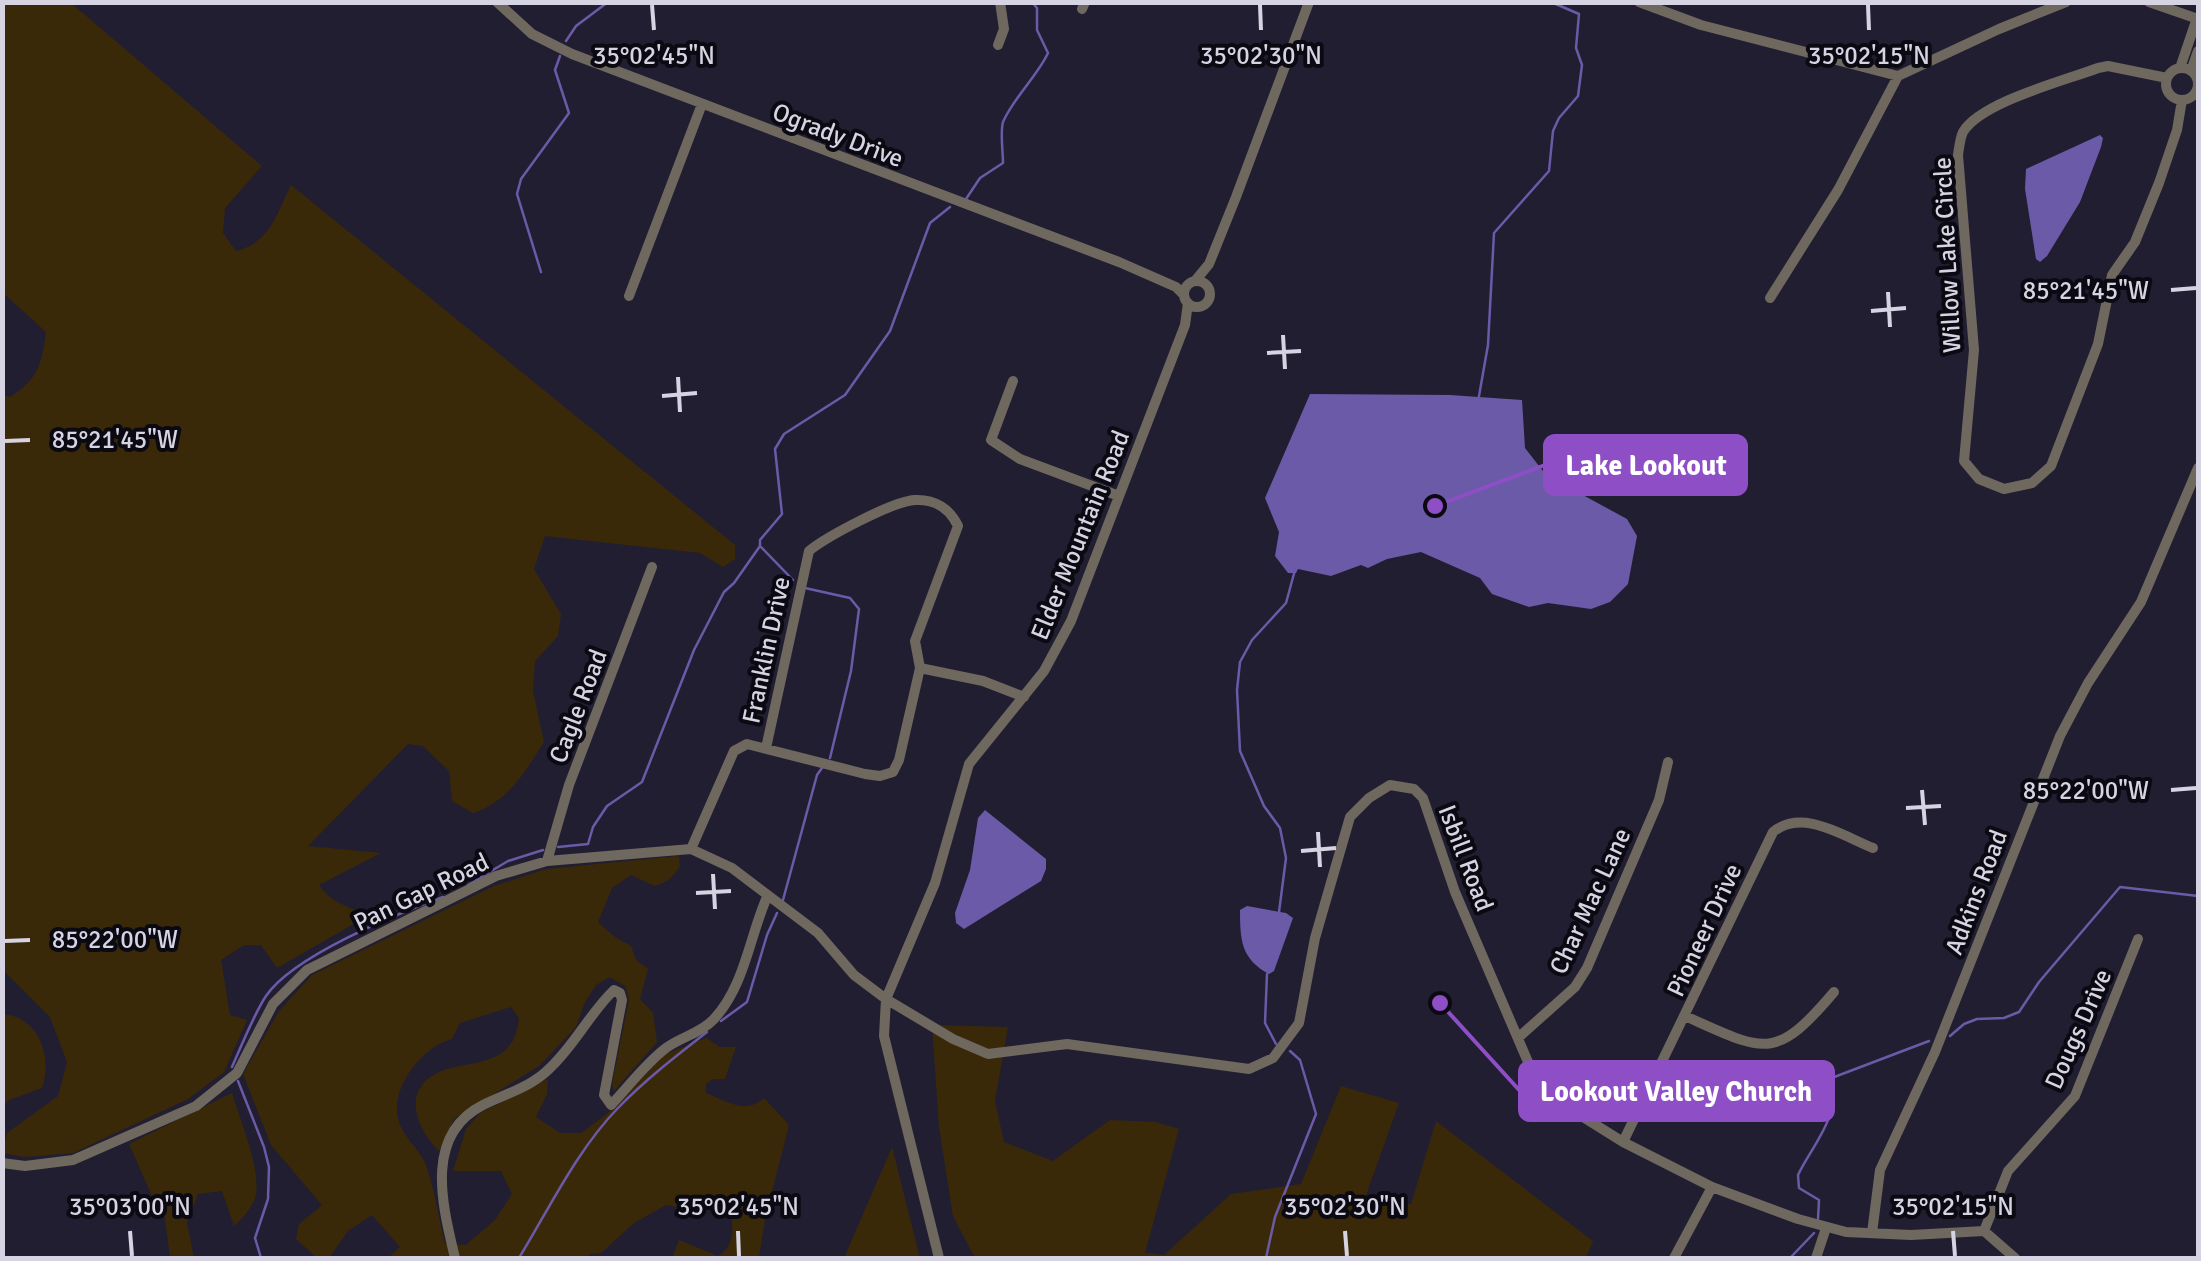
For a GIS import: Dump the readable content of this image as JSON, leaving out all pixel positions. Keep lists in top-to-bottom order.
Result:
{
  "streets": {
    "street": [
      "Ogrady Drive",
      "Willow Lake Circle",
      "Elder Mountain Road",
      "Franklin Drive",
      "Cagle Road",
      "Isbill Road",
      "Pan Gap Road",
      "Adkins Road",
      "Char Mac Lane",
      "Pioneer Drive",
      "Dougs Drive"
    ]
  },
  "crossings": [
    ["Ogrady Drive", "Elder Mountain Road"],
    ["Elder Mountain Road", "Isbill Road"],
    ["Franklin Drive", "Pan Gap Road"],
    ["Cagle Road", "Pan Gap Road"],
    ["Isbill Road", "Adkins Road"],
    ["Isbill Road", "Char Mac Lane"],
    ["Isbill Road", "Pioneer Drive"],
    ["Isbill Road", "Dougs Drive"]
  ],
  "places": ["Lake Lookout", "Lookout Valley Church"],
  "coordinates": [
    "35°02'45\"N",
    "35°02'30\"N",
    "35°02'15\"N",
    "85°21'45\"W",
    "85°22'00\"W",
    "35°03'00\"N"
  ]
}
